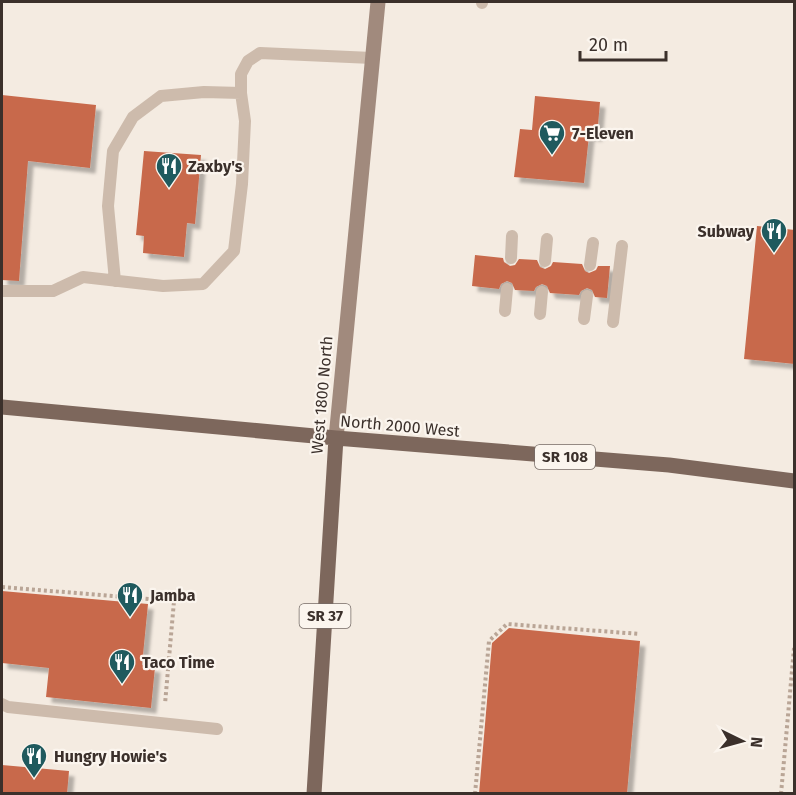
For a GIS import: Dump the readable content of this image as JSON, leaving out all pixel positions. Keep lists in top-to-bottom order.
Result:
{
  "streets": {
    "main road": [
      "West 1800 North",
      "North 2000 West",
      "SR 108",
      "SR 37"
    ]
  },
  "crossings": [
    ["West 1800 North", "North 2000 West"]
  ],
  "places": {
    "supermarket": ["7-Eleven"],
    "restaurant": [
      "Zaxby's",
      "Subway",
      "Jamba",
      "Taco Time",
      "Hungry Howie's"
    ]
  },
  "scale_bar": "20 m",
  "north": "right"
}
